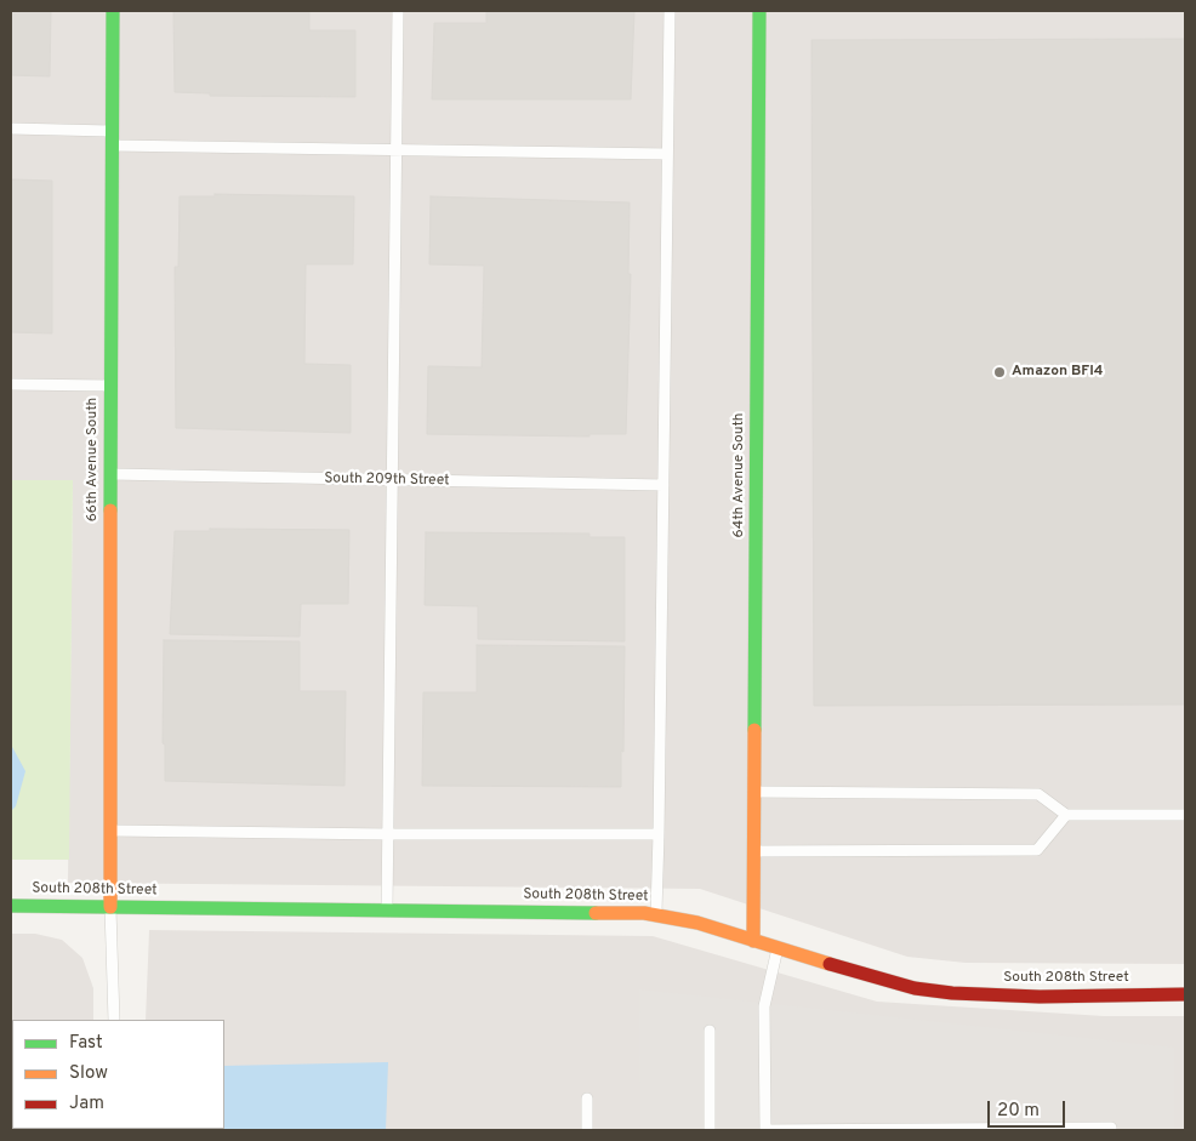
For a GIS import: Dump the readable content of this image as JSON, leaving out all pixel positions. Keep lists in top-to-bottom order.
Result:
{
  "streets": {
    "street": ["66th Avenue South", "64th Avenue South", "South 208th Street"],
    "lane": ["South 209th Street"]
  },
  "crossings": [
    ["66th Avenue South", "South 209th Street"],
    ["66th Avenue South", "South 208th Street"],
    ["64th Avenue South", "South 208th Street"]
  ],
  "places": ["Amazon BFI4"],
  "legend": ["Fast", "Slow", "Jam"],
  "scale_bar": "20 m"
}
